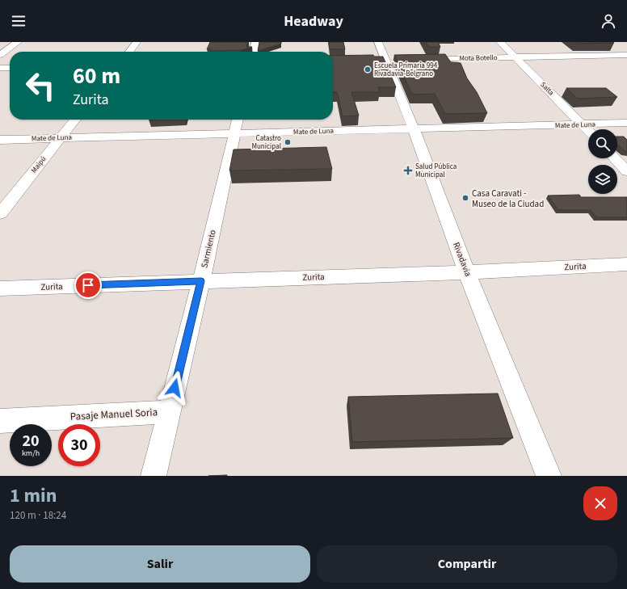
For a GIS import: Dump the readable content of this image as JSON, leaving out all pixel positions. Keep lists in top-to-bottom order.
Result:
{
  "streets": {
    "street": [
      "Mota Botello",
      "Salta",
      "Mate de Luna",
      "Maipú",
      "Sarmiento",
      "Rivadavia",
      "Zurita",
      "Pasaje Manuel Soria"
    ]
  },
  "crossings": [
    ["Mota Botello", "Salta"],
    ["Salta", "Mate de Luna"],
    ["Mate de Luna", "Maipú"],
    ["Mate de Luna", "Sarmiento"],
    ["Mate de Luna", "Rivadavia"],
    ["Sarmiento", "Zurita"],
    ["Sarmiento", "Pasaje Manuel Soria"],
    ["Rivadavia", "Zurita"]
  ],
  "places": {
    "other": ["Escuela Primaria 994 Rivadavia-Belgrano", "Catastro Municipal", "Casa Caravati - Museo de la Ciudad"],
    "health": ["Salud Pública Municipal"]
  },
  "page": {
    "header": "Headway",
    "turn": ["60 m", "Zurita"],
    "speed": "20 km/h",
    "limit": "30",
    "heading": ["1 min", "120 m · 18:24"],
    "buttons": ["Salir", "Compartir"]
  }
}
